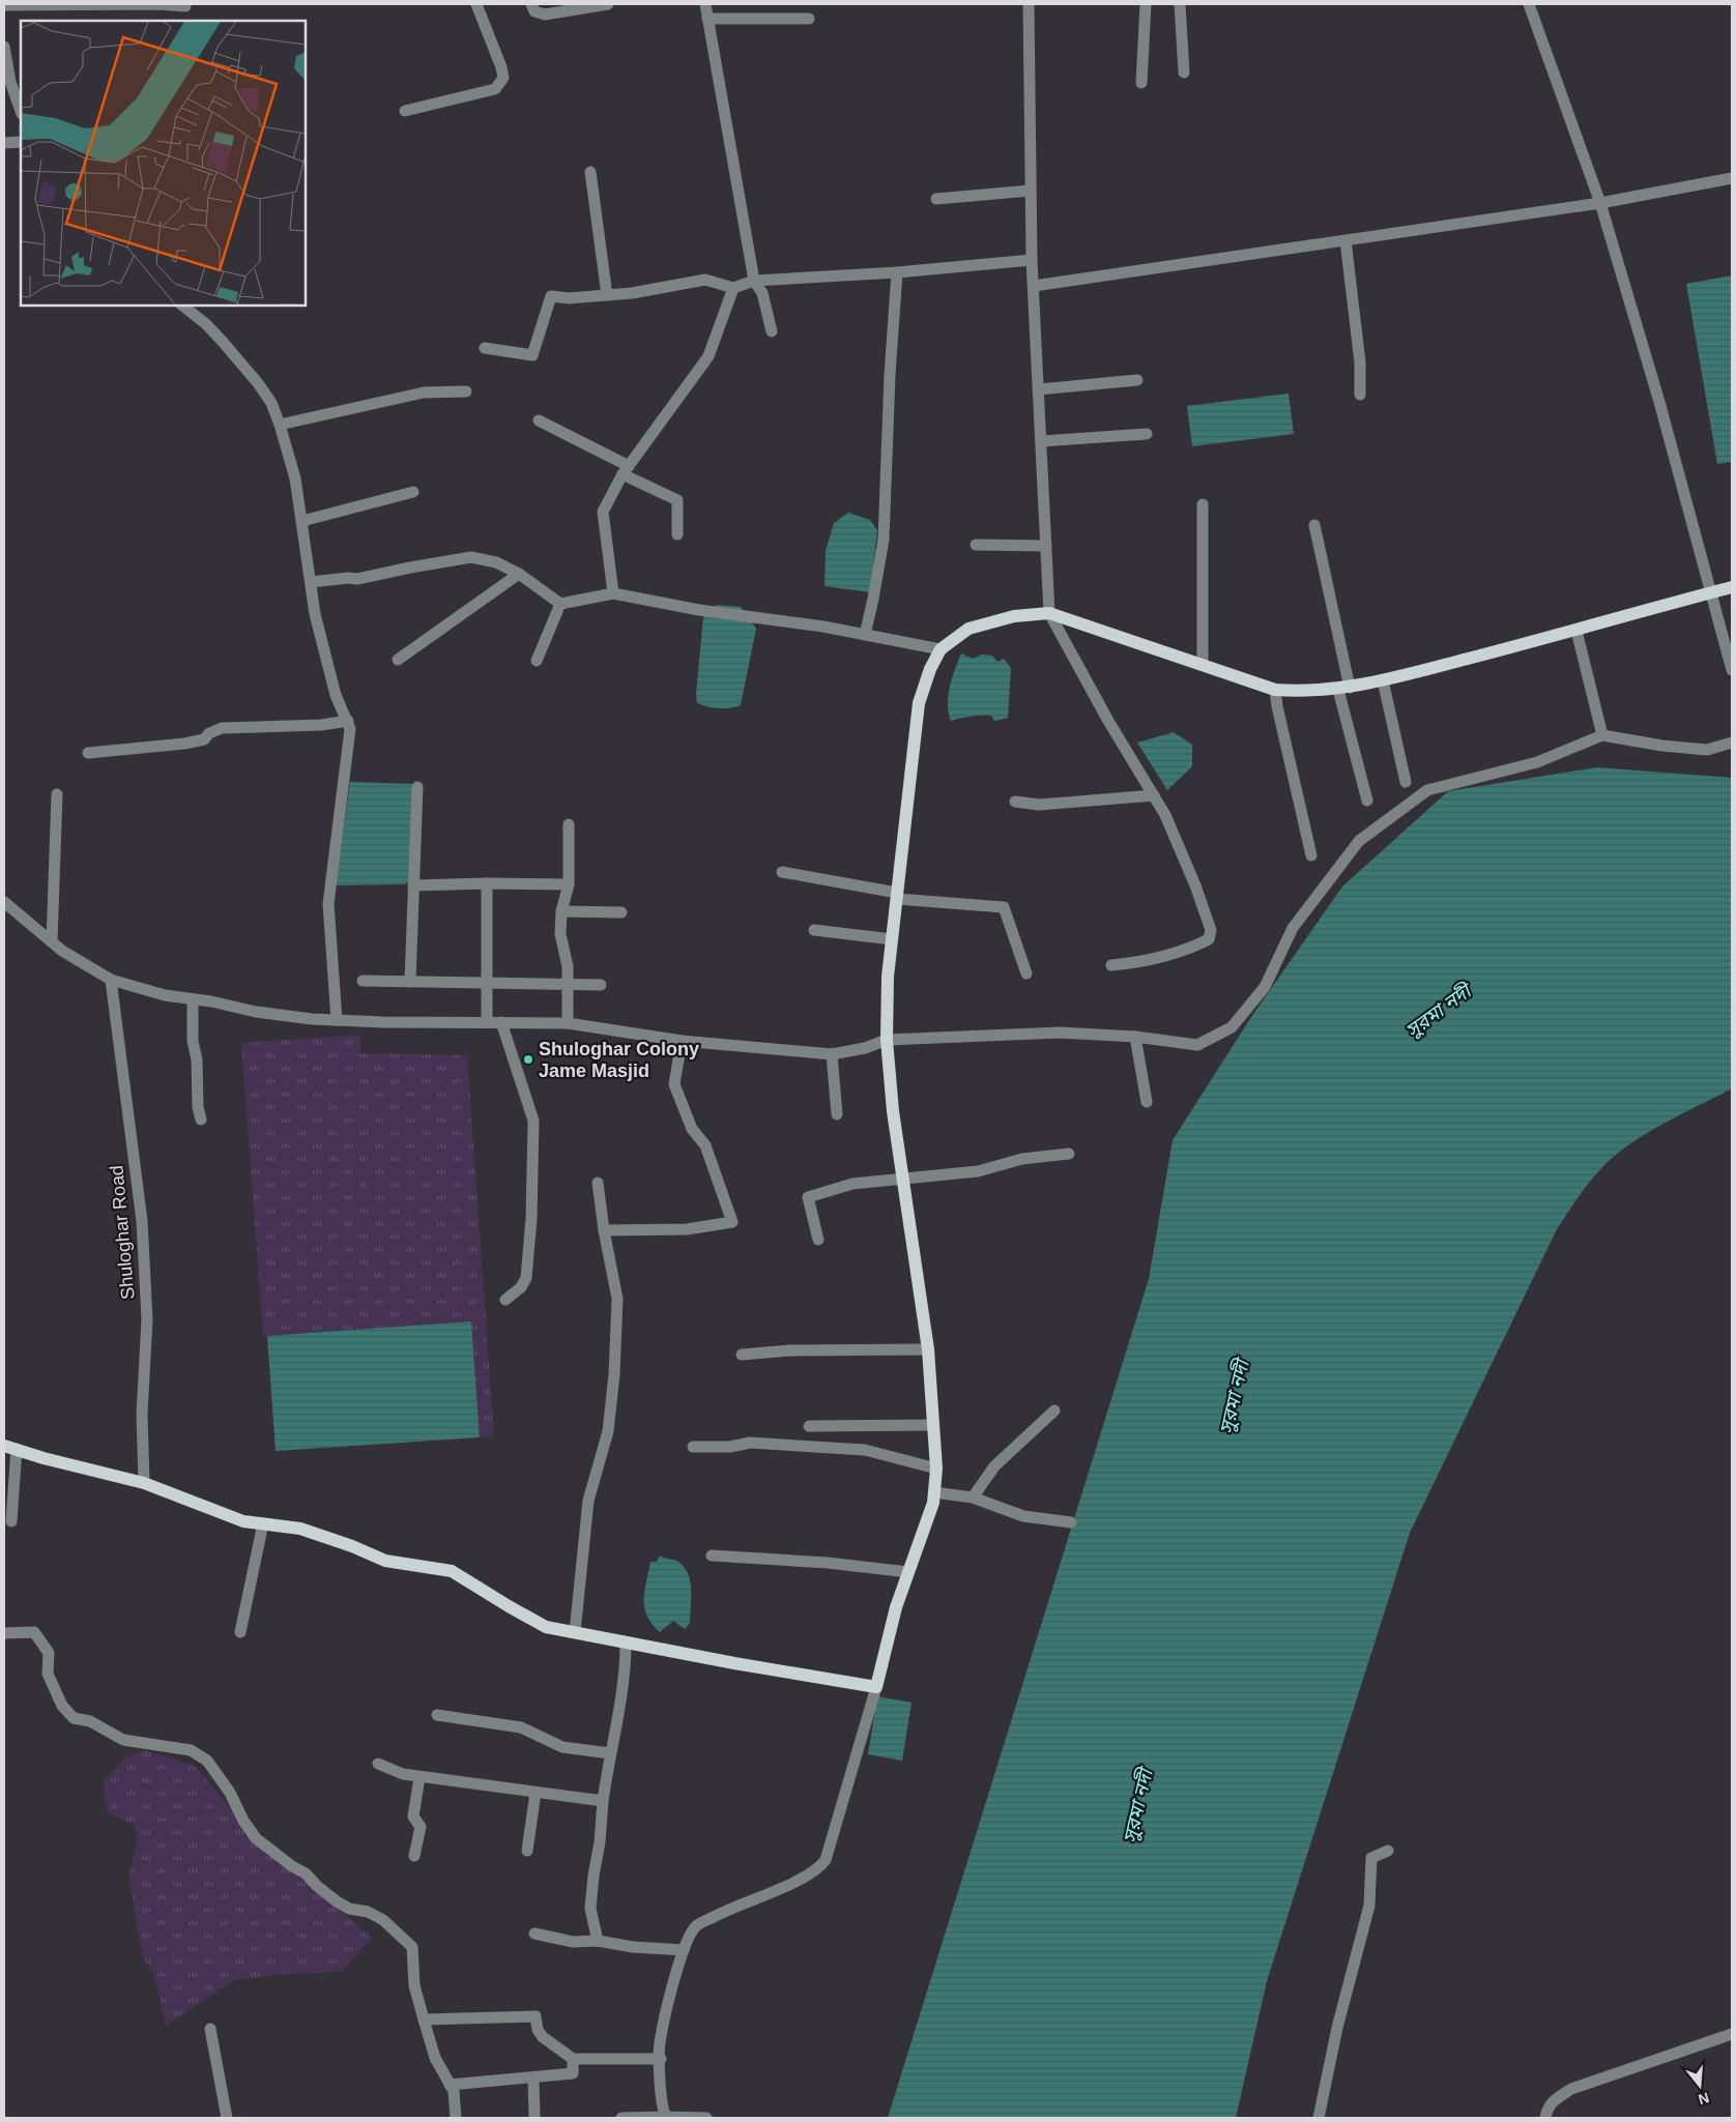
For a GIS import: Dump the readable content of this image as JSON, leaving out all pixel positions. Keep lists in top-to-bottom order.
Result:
{
  "streets": {
    "street": ["Shuloghar Road"]
  },
  "water": ["সুরমা নদী"],
  "places": ["Shuloghar Colony Jame Masjid"],
  "north": "bottom"
}
